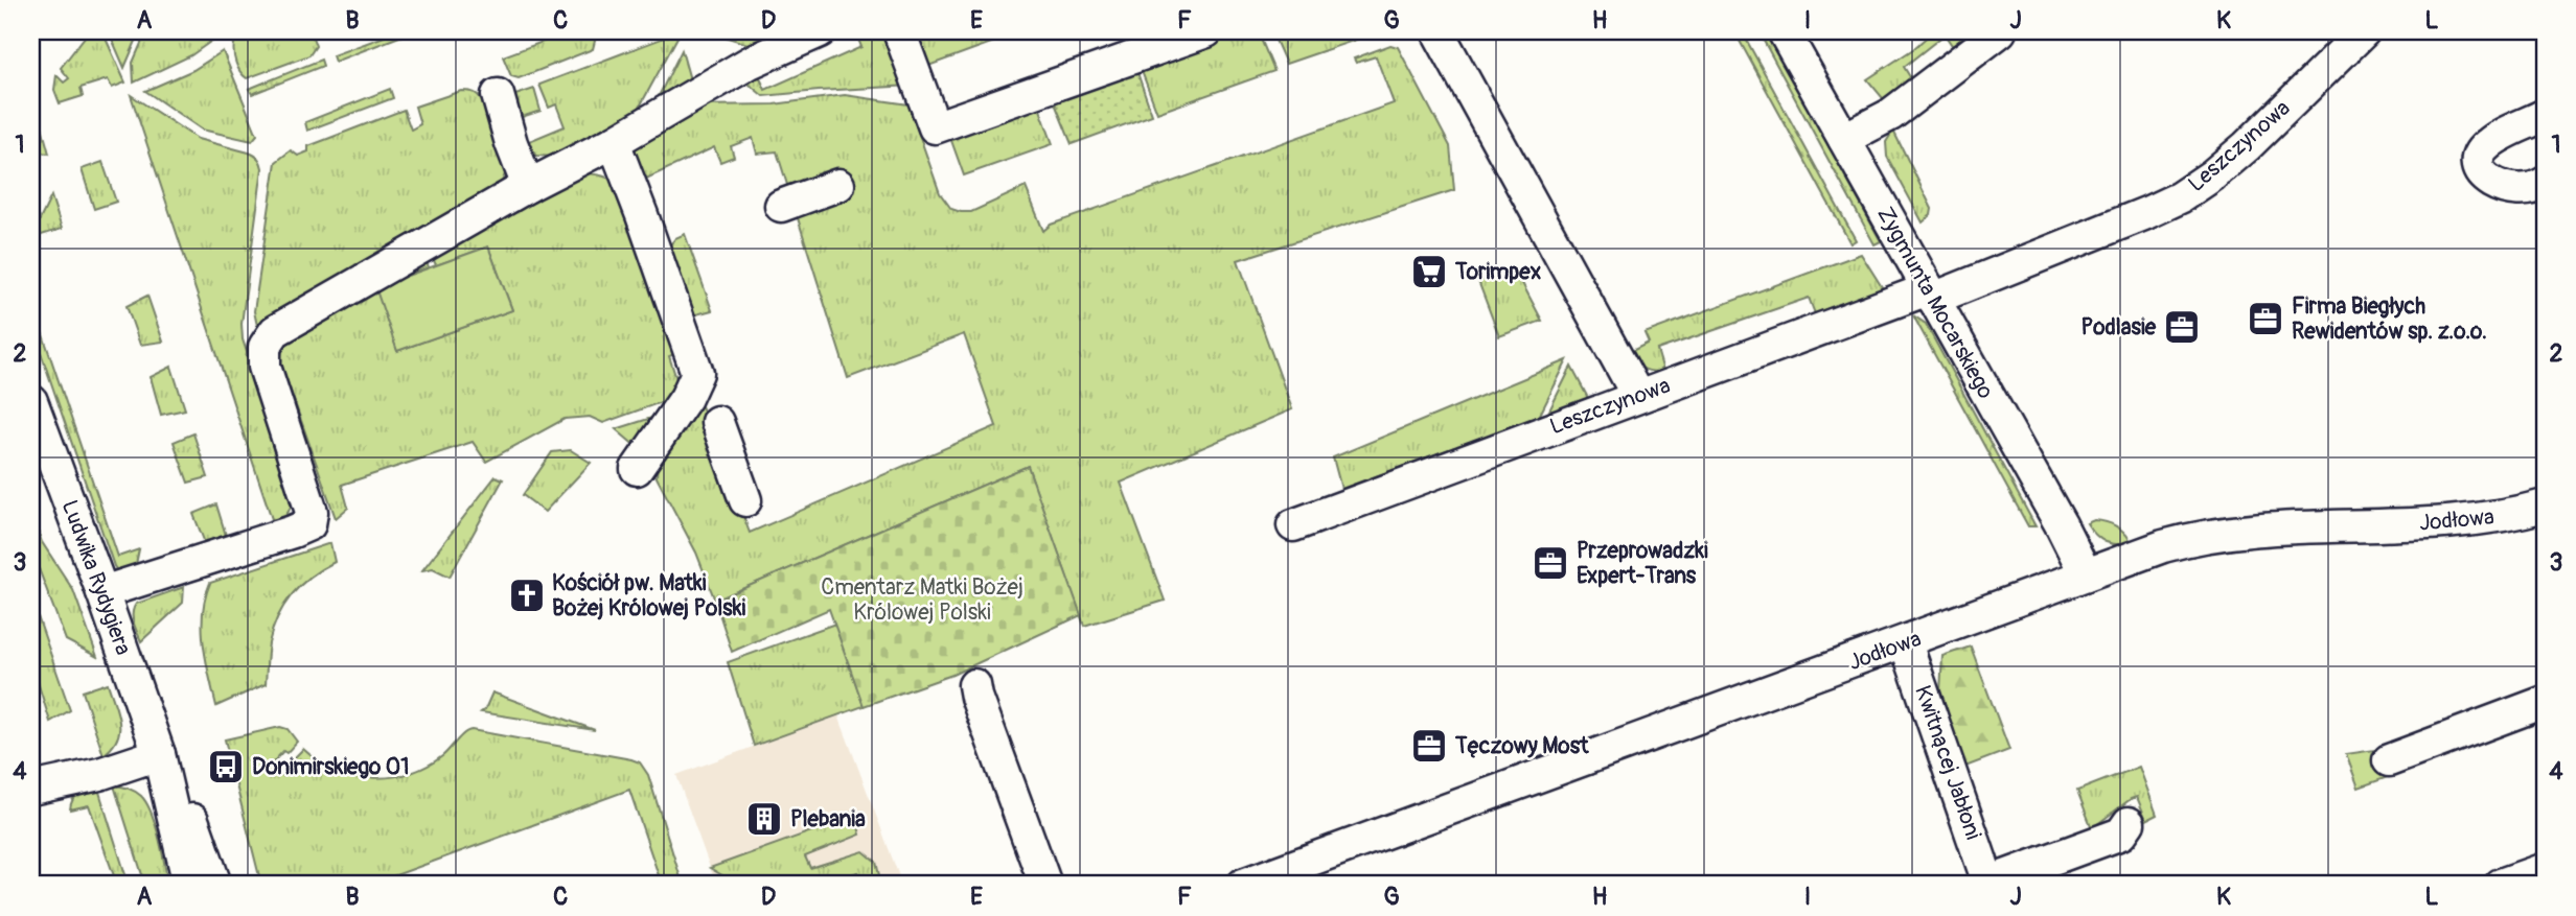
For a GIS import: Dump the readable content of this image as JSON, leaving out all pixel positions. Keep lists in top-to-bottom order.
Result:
{
  "streets": {
    "street": [
      "Leszczynowa",
      "Zygmunta Mocarskiego",
      "Jodłowa",
      "Ludwika Rydygiera",
      "Kwitnącej Jabłoni"
    ]
  },
  "crossings": [
    ["Leszczynowa", "Zygmunta Mocarskiego"],
    ["Zygmunta Mocarskiego", "Jodłowa"],
    ["Jodłowa", "Kwitnącej Jabłoni"]
  ],
  "parks": ["Cmentarz Matki Bożej Królowej Polski"],
  "places": {
    "supermarket": ["Torimpex"],
    "office": [
      "Firma Biegłych Rewidentów sp. z.o.o.",
      "Podlasie",
      "Przeprowadzki Expert-Trans",
      "Tęczowy Most"
    ],
    "church": ["Kościół pw. Matki Bożej Królowej Polski"],
    "bus stop": ["Donimirskiego 01"],
    "building": ["Plebania"]
  },
  "grid": {
    "columns": [
      "A",
      "B",
      "C",
      "D",
      "E",
      "F",
      "G",
      "H",
      "I",
      "J",
      "K",
      "L"
    ],
    "rows": [
      "1",
      "2",
      "3",
      "4"
    ]
  }
}
